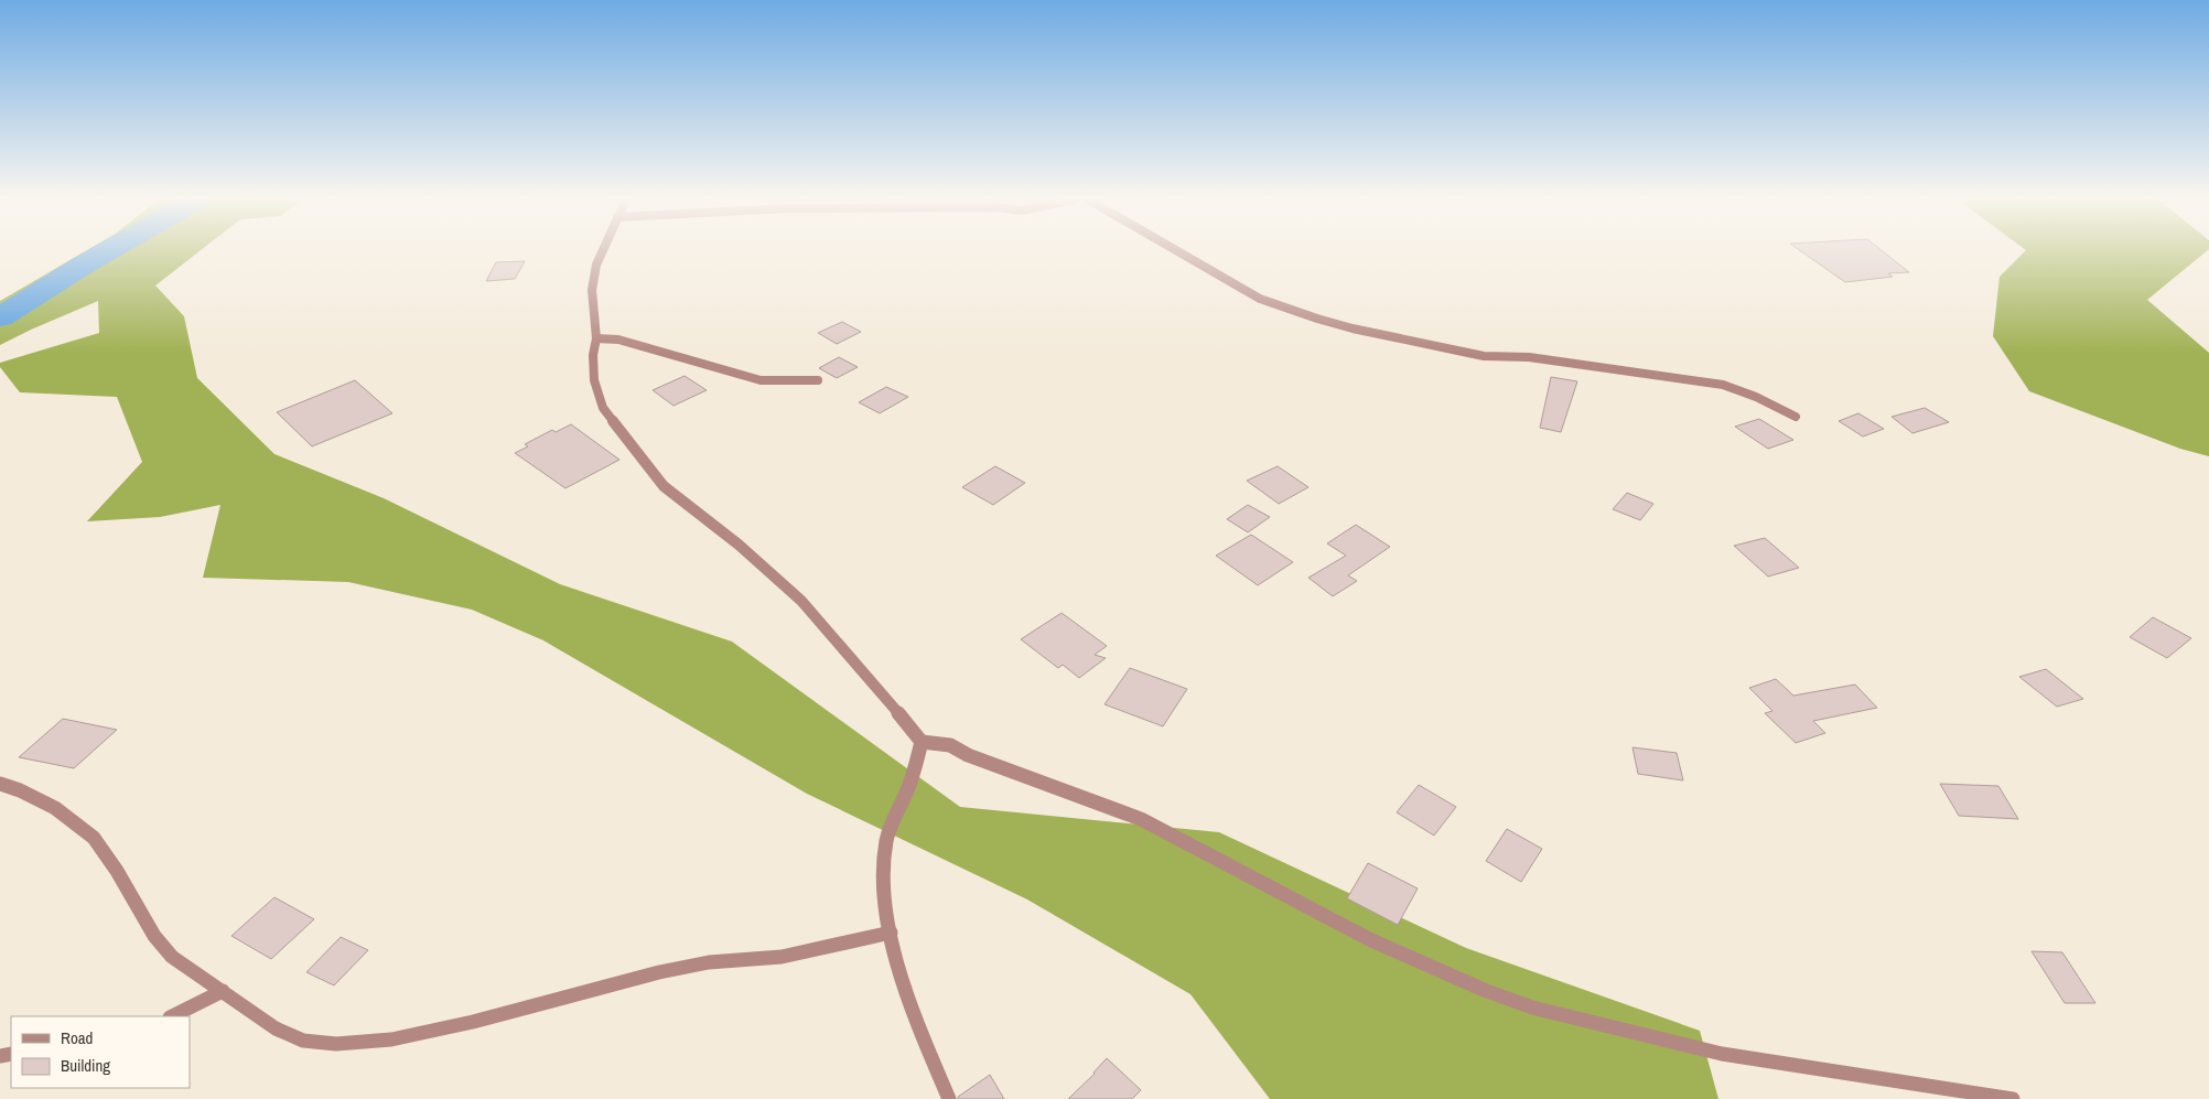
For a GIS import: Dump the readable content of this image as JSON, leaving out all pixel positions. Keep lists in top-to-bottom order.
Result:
{
  "legend": ["Road", "Building"]
}
